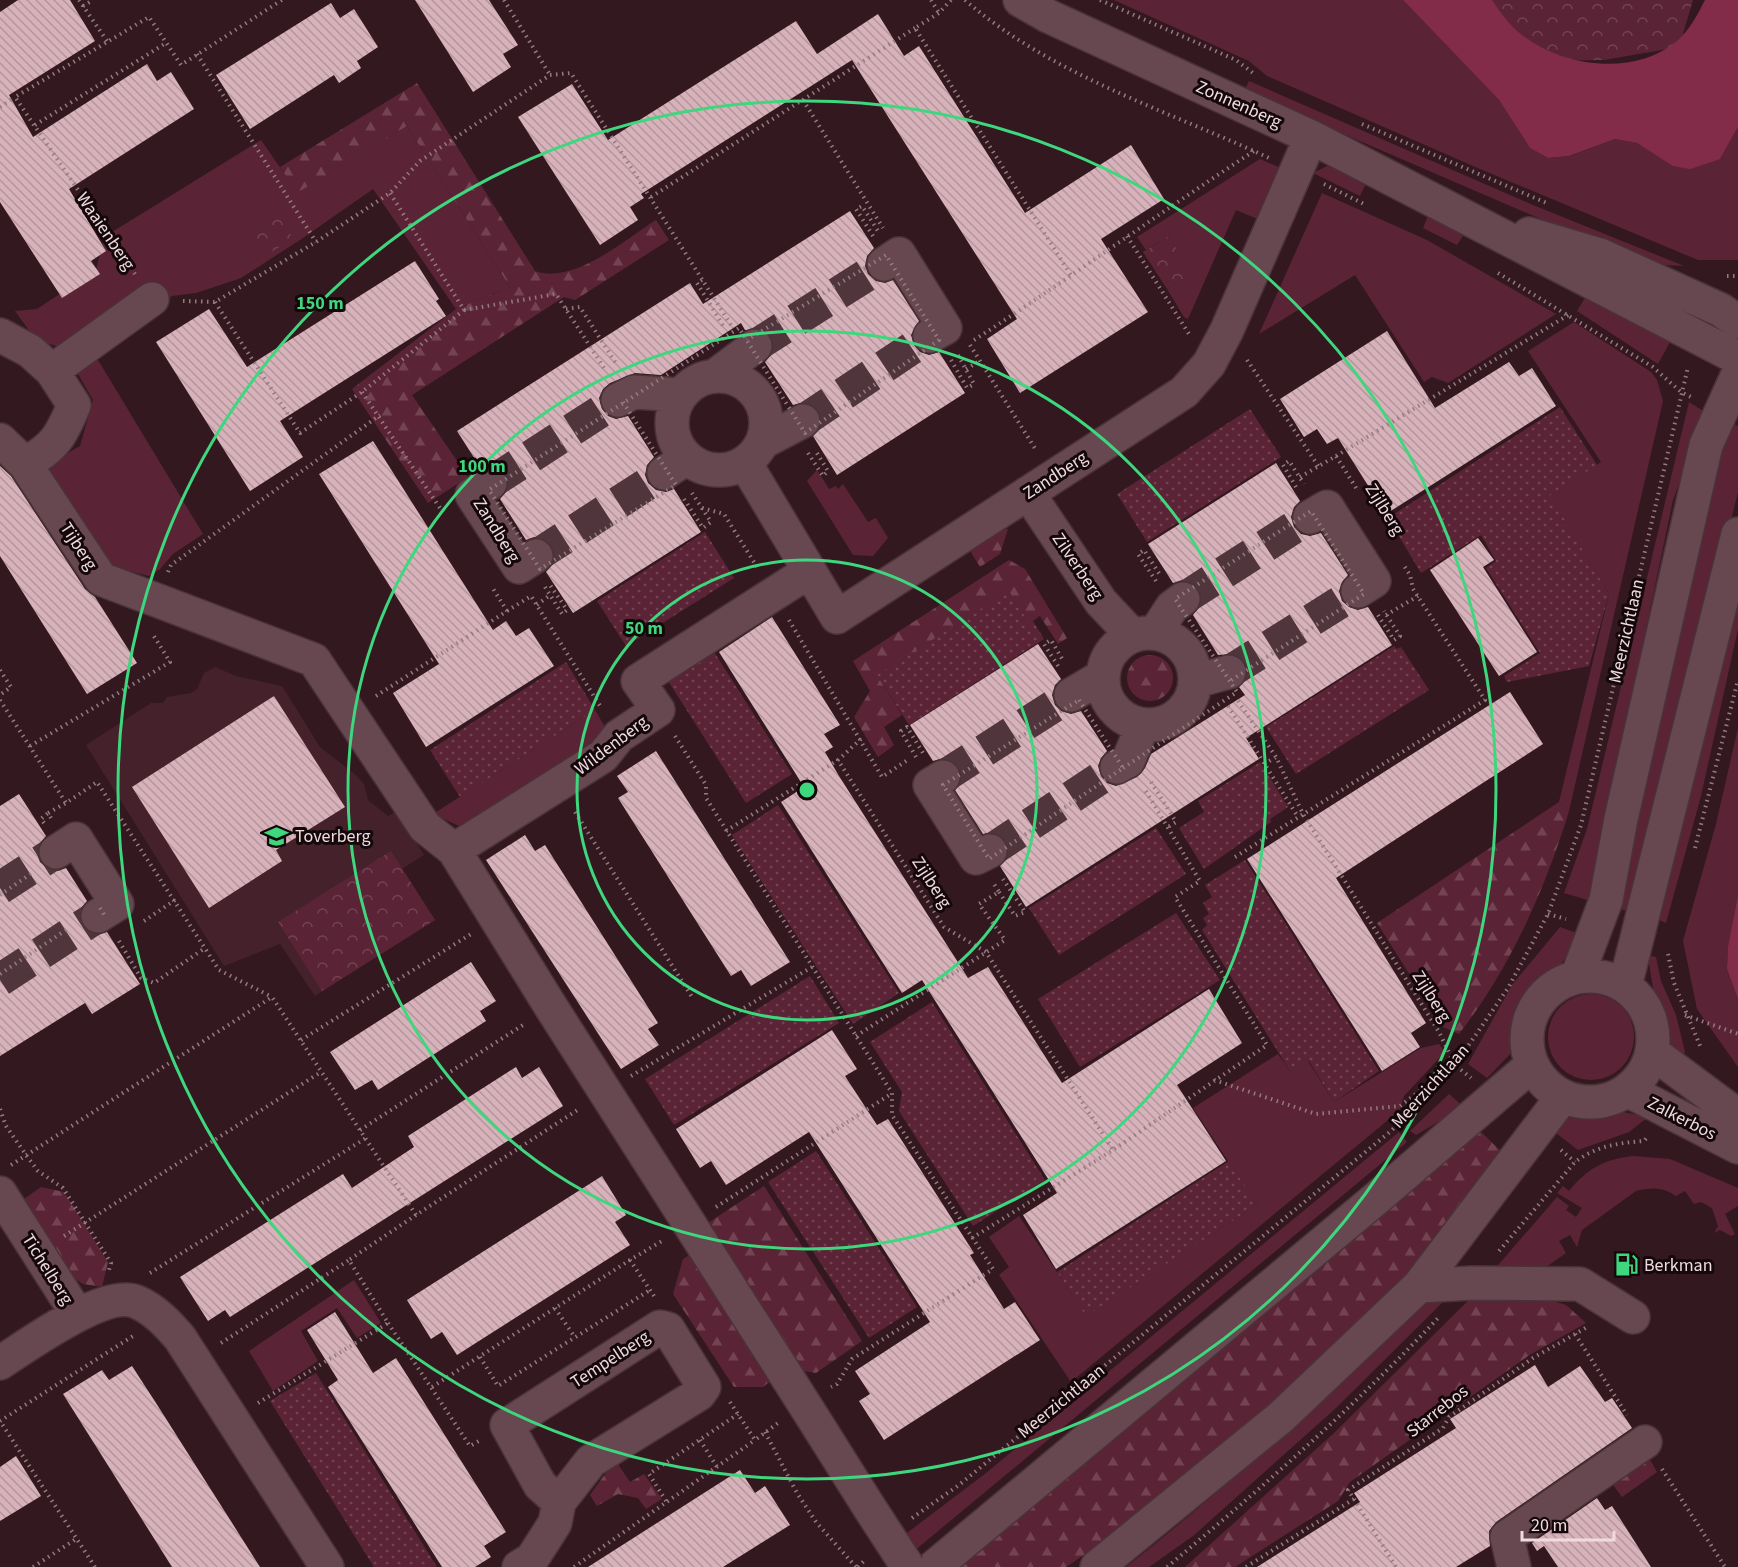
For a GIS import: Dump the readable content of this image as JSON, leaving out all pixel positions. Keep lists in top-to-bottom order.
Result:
{
  "streets": {
    "street": [
      "Zonnenberg",
      "Zandberg",
      "Tijberg",
      "Zilverberg",
      "Meerzichtlaan",
      "Wildenberg",
      "Zalkerbos",
      "Tichelberg",
      "Tempelberg"
    ],
    "path": ["Waaienberg", "Zijlberg", "Starrebos"]
  },
  "crossings": [
    ["Zonnenberg", "Zandberg"],
    ["Zandberg", "Zilverberg"],
    ["Zandberg", "Wildenberg"],
    ["Zijlberg", "Zilverberg"],
    ["Zijlberg", "Meerzichtlaan"],
    ["Meerzichtlaan", "Zalkerbos"]
  ],
  "places": {
    "school or university": ["Toverberg"],
    "fuel station": ["Berkman"]
  },
  "scale_bar": "20 m",
  "rings": ["150 m", "100 m", "50 m"]
}
